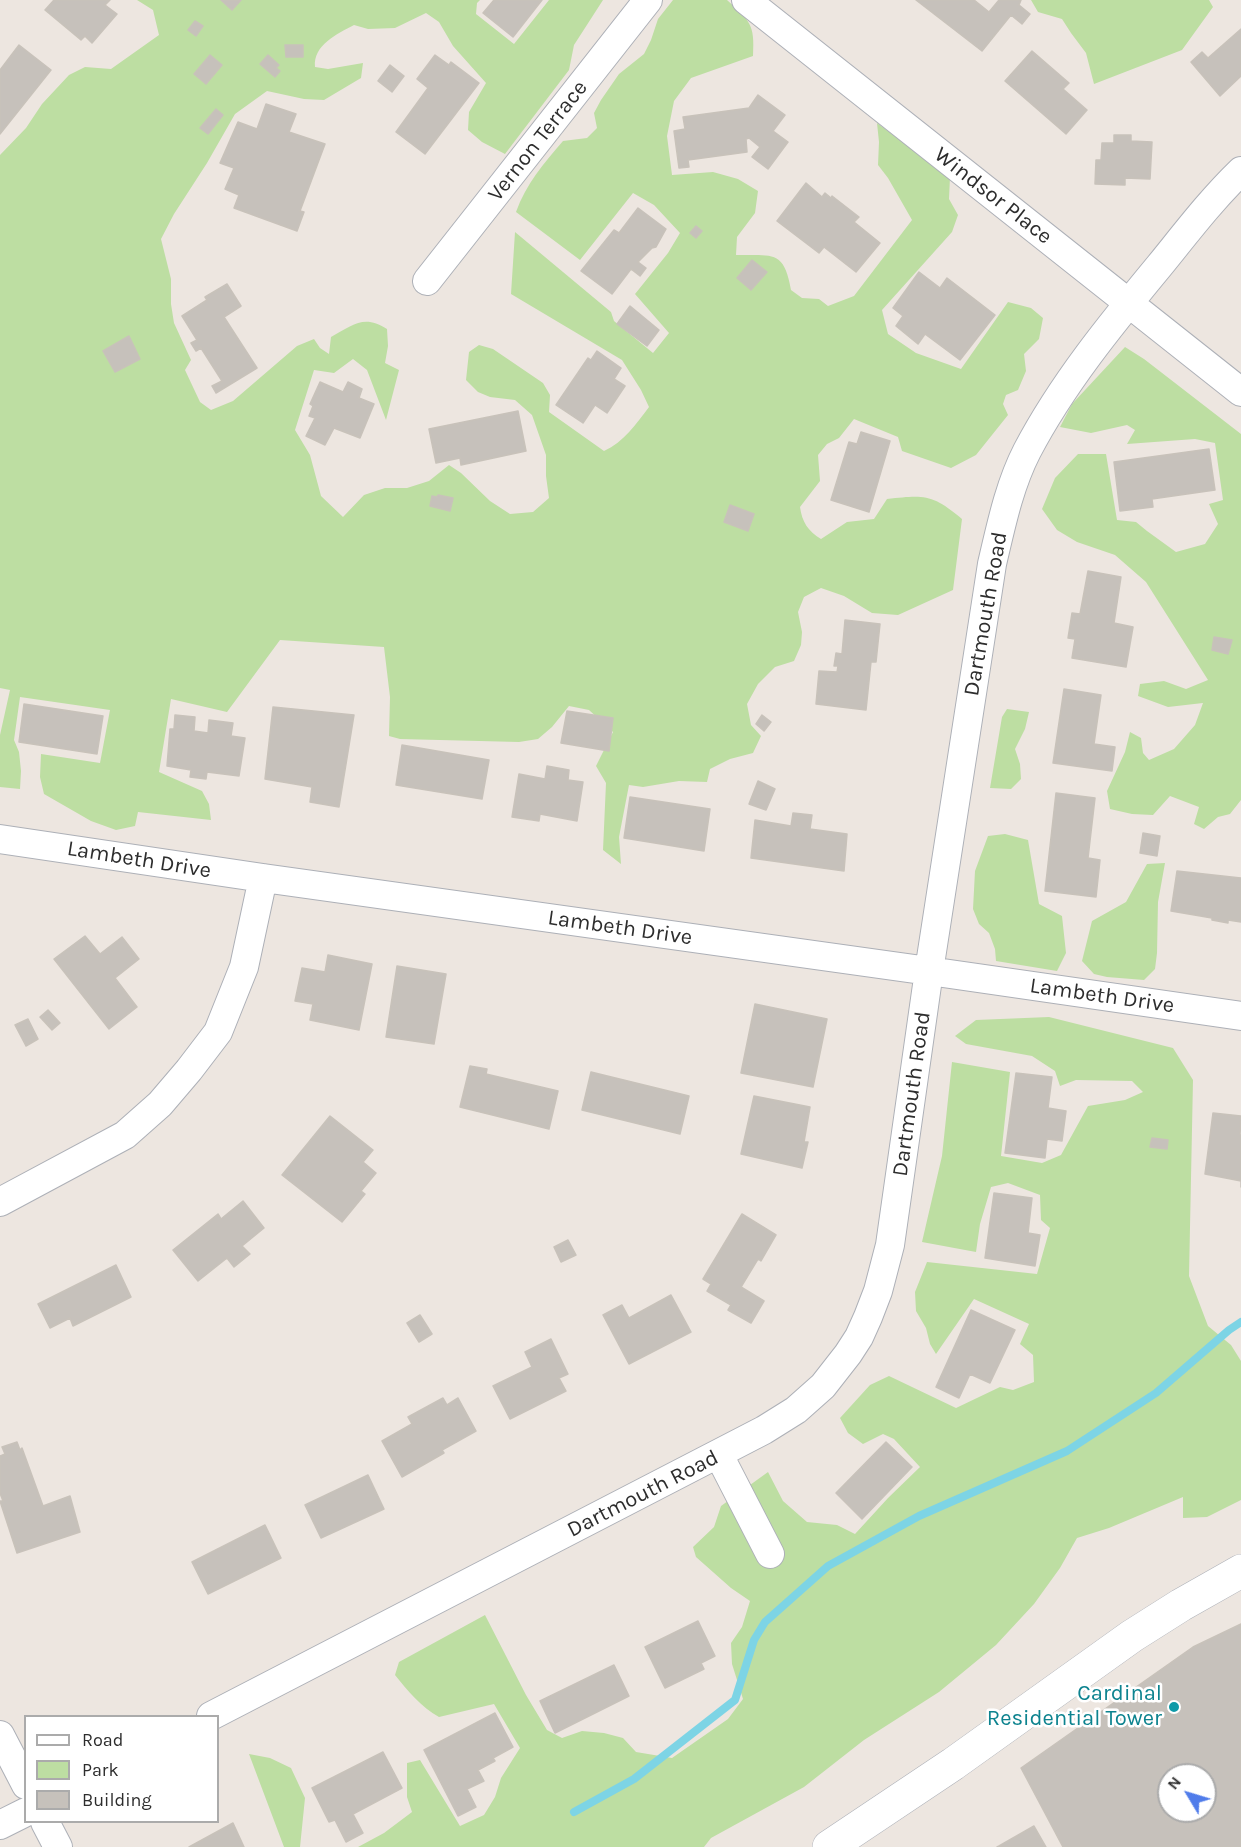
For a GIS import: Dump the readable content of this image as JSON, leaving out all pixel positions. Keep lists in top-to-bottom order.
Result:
{
  "streets": {
    "street": [
      "Vernon Terrace",
      "Windsor Place",
      "Dartmouth Road",
      "Lambeth Drive"
    ]
  },
  "crossings": [
    ["Windsor Place", "Dartmouth Road"],
    ["Dartmouth Road", "Lambeth Drive"]
  ],
  "places": ["Cardinal Residential Tower"],
  "legend": ["Road", "Park", "Building"],
  "north": "top left"
}
